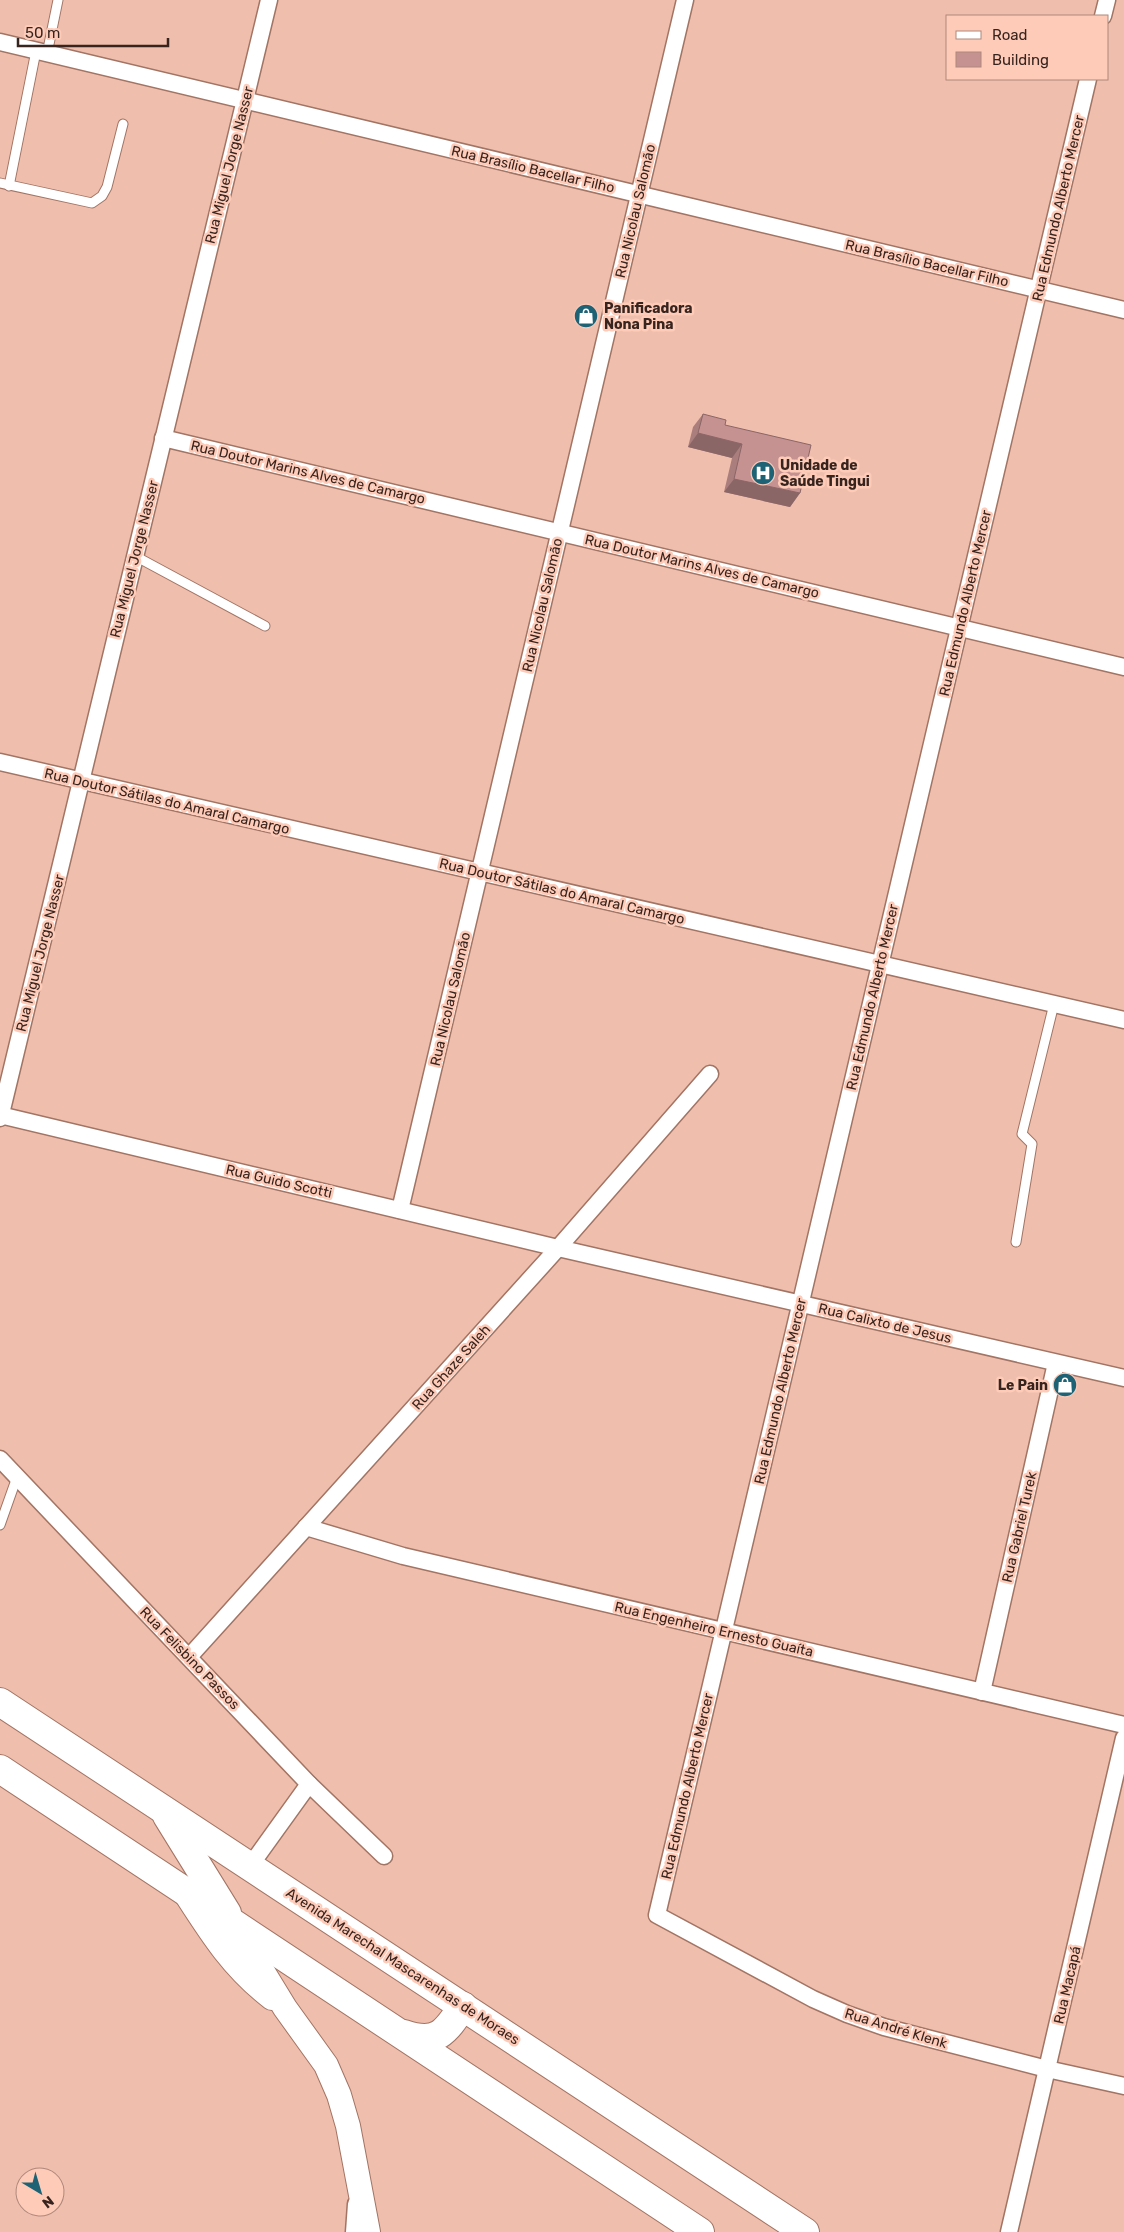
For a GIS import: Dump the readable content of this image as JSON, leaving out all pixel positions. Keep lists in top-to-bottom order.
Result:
{
  "streets": {
    "highway": ["Avenida Marechal Mascarenhas de Moraes"],
    "street": [
      "Rua Miguel Jorge Nasser",
      "Rua Brasílio Bacellar Filho",
      "Rua Edmundo Alberto Mercer",
      "Rua Nicolau Salomão",
      "Rua Doutor Marins Alves de Camargo",
      "Rua Doutor Sátilas do Amaral Camargo",
      "Rua Guido Scotti",
      "Rua Calixto de Jesus",
      "Rua Ghaze Saleh",
      "Rua Gabriel Turek",
      "Rua Engenheiro Ernesto Guaíta",
      "Rua Felisbino Passos",
      "Rua Macapá",
      "Rua André Klenk"
    ]
  },
  "crossings": [
    ["Rua Miguel Jorge Nasser", "Rua Brasílio Bacellar Filho"],
    ["Rua Miguel Jorge Nasser", "Rua Doutor Marins Alves de Camargo"],
    ["Rua Miguel Jorge Nasser", "Rua Doutor Sátilas do Amaral Camargo"],
    ["Rua Miguel Jorge Nasser", "Rua Guido Scotti"],
    ["Rua Brasílio Bacellar Filho", "Rua Edmundo Alberto Mercer"],
    ["Rua Brasílio Bacellar Filho", "Rua Nicolau Salomão"],
    ["Rua Edmundo Alberto Mercer", "Rua Doutor Marins Alves de Camargo"],
    ["Rua Edmundo Alberto Mercer", "Rua Doutor Sátilas do Amaral Camargo"],
    ["Rua Edmundo Alberto Mercer", "Rua Calixto de Jesus"],
    ["Rua Edmundo Alberto Mercer", "Rua Engenheiro Ernesto Guaíta"],
    ["Rua Edmundo Alberto Mercer", "Rua André Klenk"],
    ["Rua Nicolau Salomão", "Rua Doutor Marins Alves de Camargo"],
    ["Rua Nicolau Salomão", "Rua Doutor Sátilas do Amaral Camargo"],
    ["Rua Nicolau Salomão", "Rua Guido Scotti"],
    ["Rua Guido Scotti", "Rua Calixto de Jesus"],
    ["Rua Guido Scotti", "Rua Ghaze Saleh"],
    ["Rua Calixto de Jesus", "Rua Ghaze Saleh"],
    ["Rua Calixto de Jesus", "Rua Gabriel Turek"],
    ["Rua Ghaze Saleh", "Rua Engenheiro Ernesto Guaíta"],
    ["Rua Ghaze Saleh", "Rua Felisbino Passos"],
    ["Rua Gabriel Turek", "Rua Engenheiro Ernesto Guaíta"],
    ["Rua Macapá", "Rua André Klenk"]
  ],
  "places": {
    "shop": ["Panificadora Nona Pina", "Le Pain"],
    "hospital": ["Unidade de Saúde Tingui"]
  },
  "legend": ["Road", "Building"],
  "scale_bar": "50 m",
  "north": "bottom right"
}
